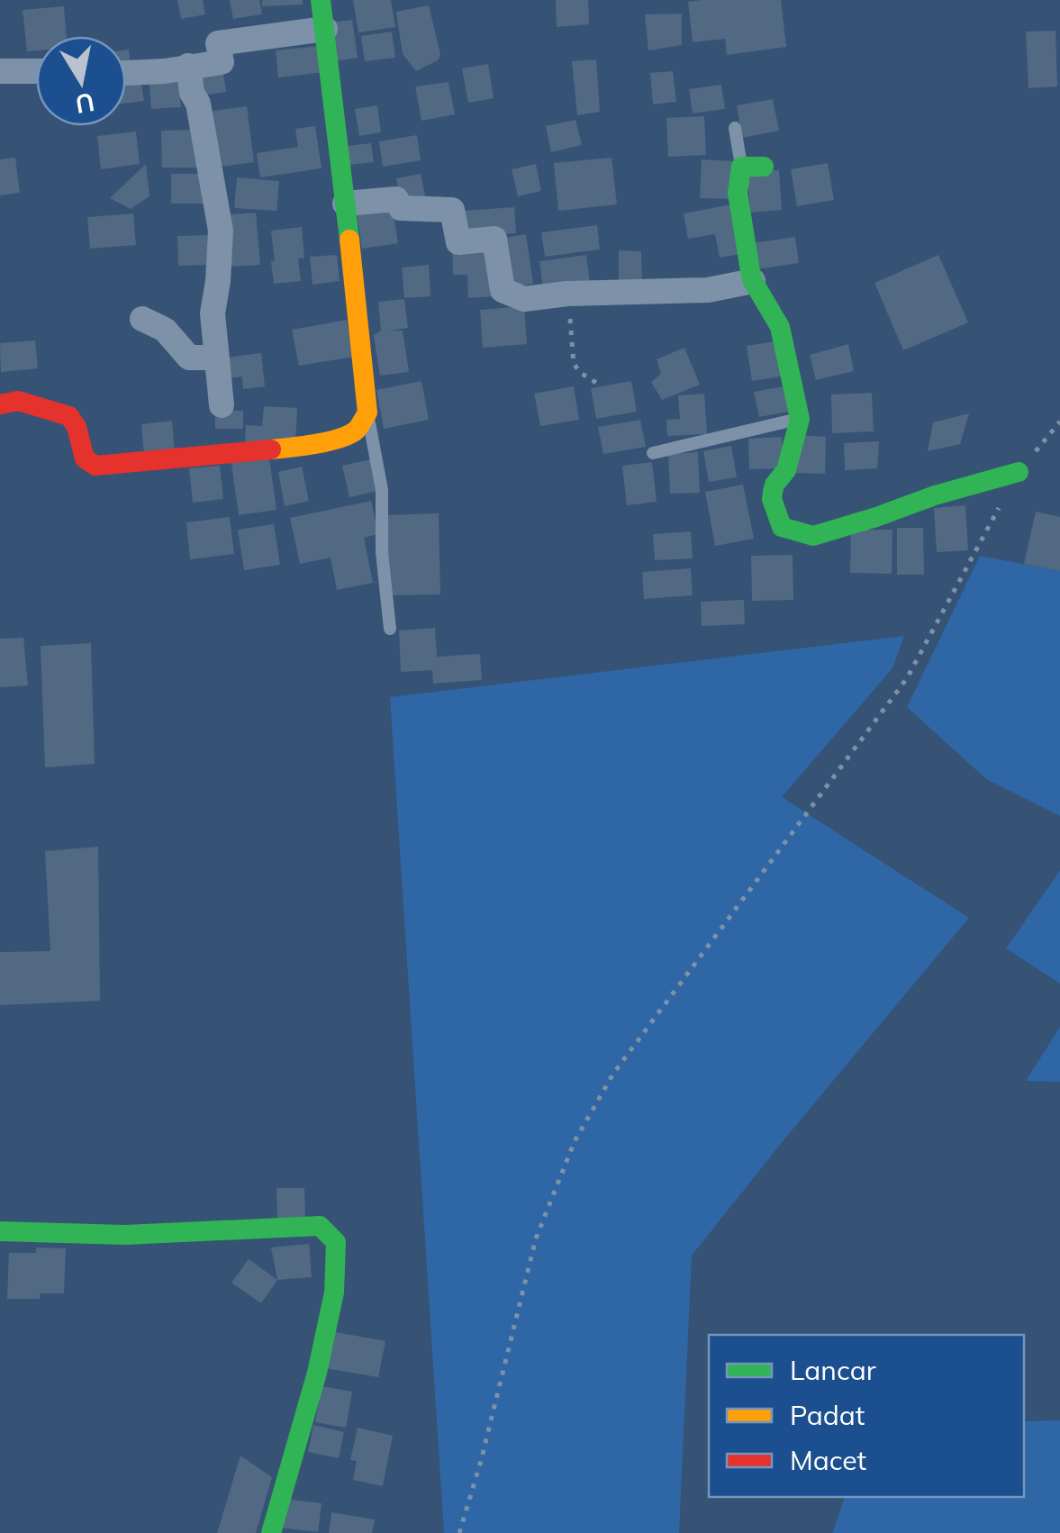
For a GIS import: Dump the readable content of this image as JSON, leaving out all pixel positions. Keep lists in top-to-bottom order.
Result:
{
  "legend": ["Lancar", "Padat", "Macet"],
  "north": "bottom"
}
